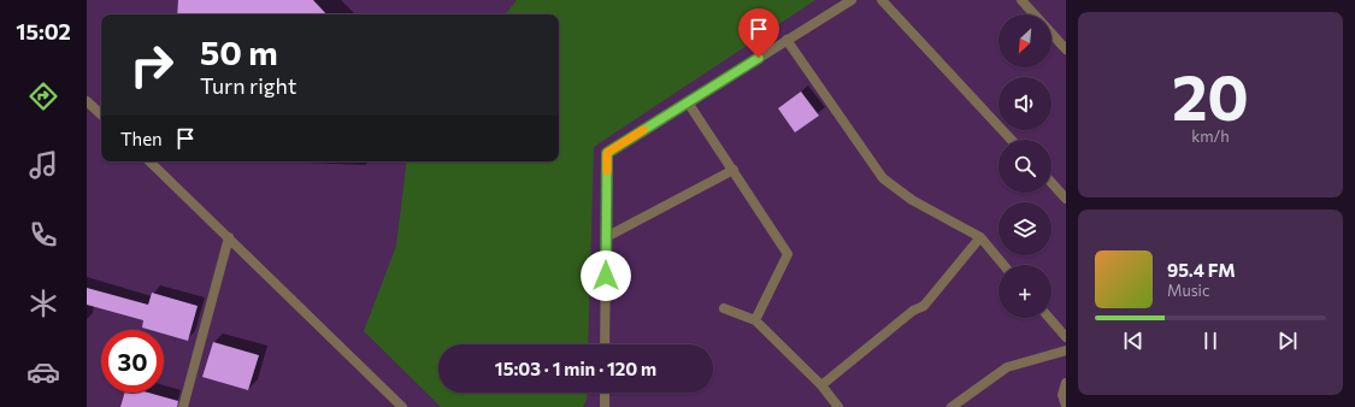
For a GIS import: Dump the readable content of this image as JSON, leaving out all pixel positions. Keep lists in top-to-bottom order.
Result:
{
  "north": "bottom left",
  "page": {
    "tabs": "15:02",
    "tile": ["20", "km/h"],
    "map_buttons": "+",
    "turn": ["50 m", "Turn right"],
    "then": "Then",
    "song": ["95.4 FM", "Music"],
    "limit": "30",
    "trip": "15:03 · 1 min · 120 m"
  }
}
